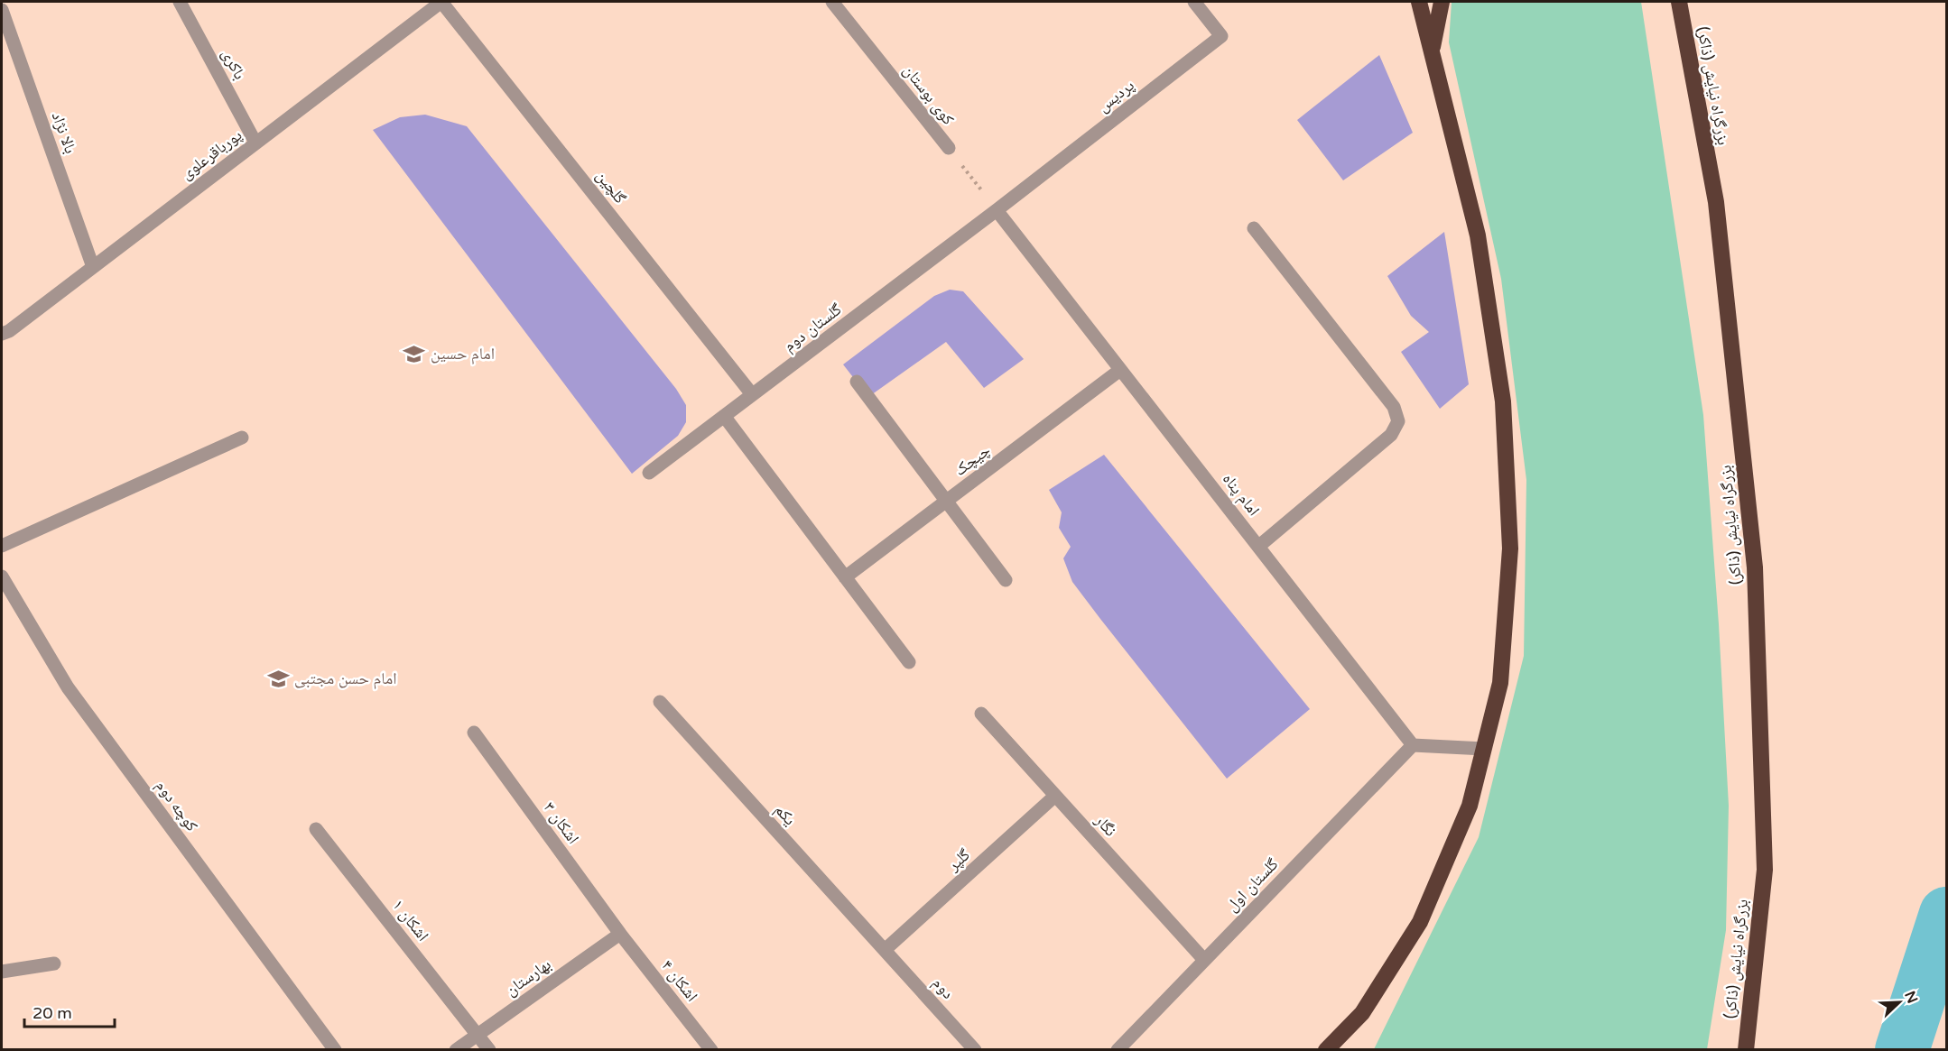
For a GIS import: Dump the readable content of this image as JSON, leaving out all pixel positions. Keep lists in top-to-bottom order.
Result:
{
  "streets": {
    "highway": ["بزرگراه نیایش (ذاکر)"],
    "street": [
      "باکری",
      "کوی بوستان",
      "پردیس",
      "بالا نژاد",
      "پورباقرعلوی",
      "گلچین",
      "گلستان دوم",
      "چیچک",
      "امام پناه",
      "کوچه دوم",
      "یکم",
      "اشکان ۳",
      "نگار",
      "گلپر",
      "گلستان اول",
      "اشکان ۱",
      "بهارستان",
      "اشکان ۴",
      "دوم"
    ]
  },
  "crossings": [
    ["باکری", "پورباقرعلوی"],
    ["کوی بوستان", "پردیس"],
    ["کوی بوستان", "گلستان دوم"],
    ["کوی بوستان", "امام پناه"],
    ["پردیس", "گلستان دوم"],
    ["پردیس", "امام پناه"],
    ["بالا نژاد", "پورباقرعلوی"],
    ["پورباقرعلوی", "گلچین"],
    ["گلچین", "گلستان دوم"],
    ["گلستان دوم", "امام پناه"],
    ["چیچک", "امام پناه"],
    ["امام پناه", "گلستان اول"],
    ["یکم", "گلپر"],
    ["یکم", "دوم"],
    ["اشکان ۳", "بهارستان"],
    ["اشکان ۳", "اشکان ۴"],
    ["نگار", "گلپر"],
    ["نگار", "گلستان اول"],
    ["گلپر", "دوم"],
    ["اشکان ۱", "بهارستان"],
    ["بهارستان", "اشکان ۴"]
  ],
  "places": {
    "school or university": ["امام حسین", "امام حسن مجتبی"]
  },
  "scale_bar": "20 m",
  "north": "top right"
}
